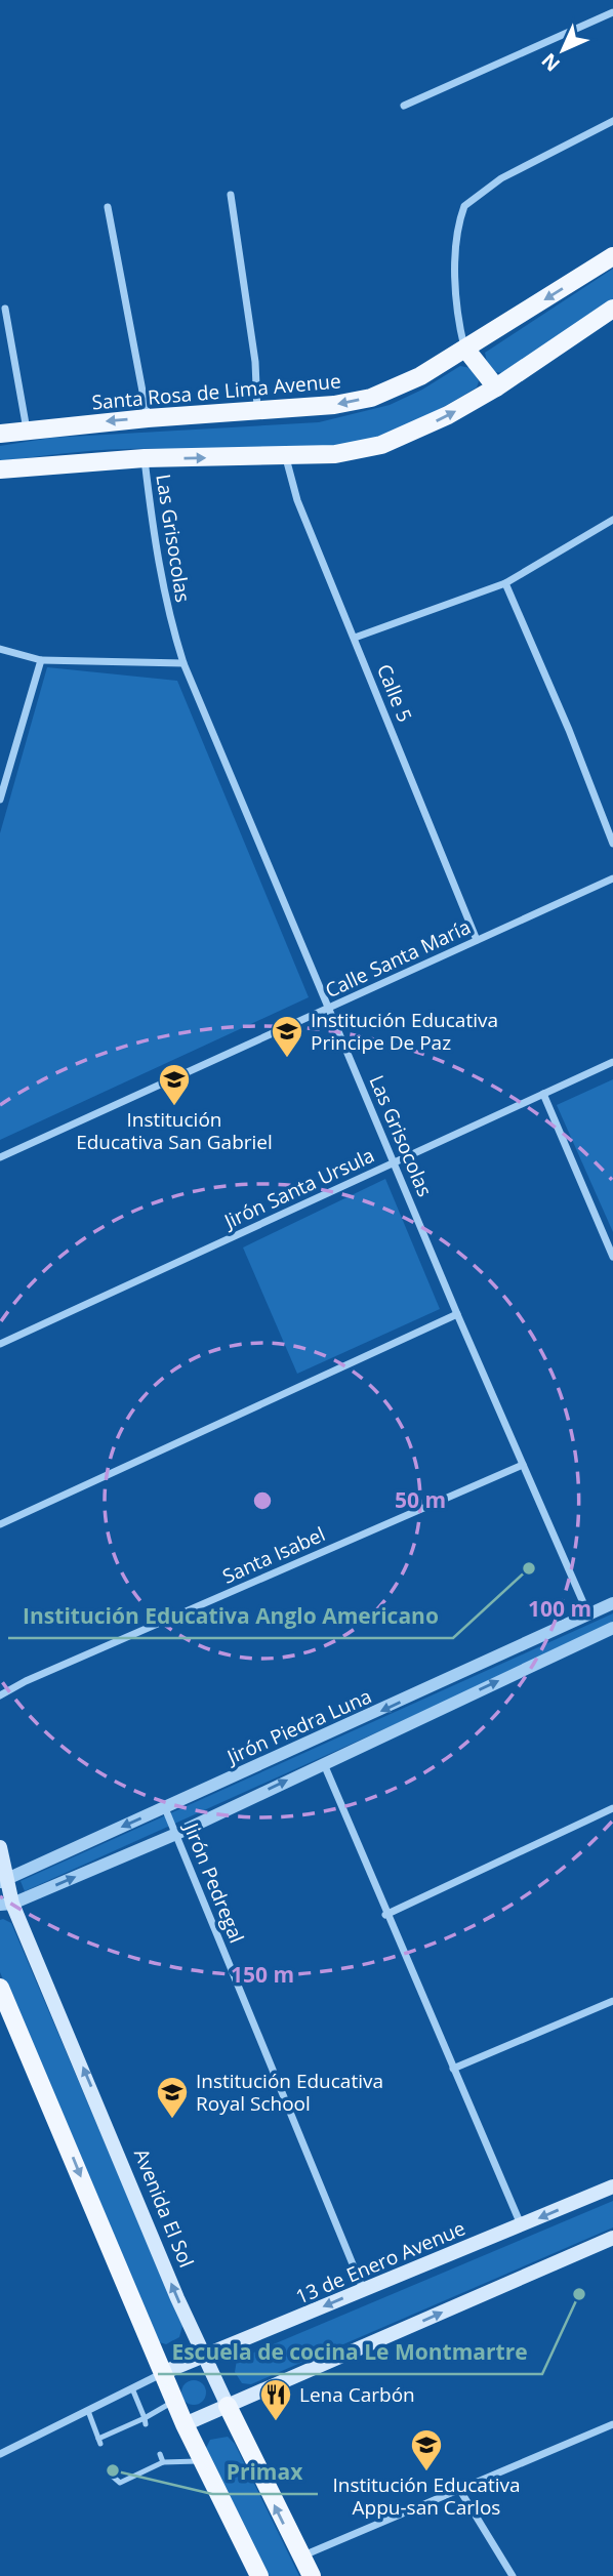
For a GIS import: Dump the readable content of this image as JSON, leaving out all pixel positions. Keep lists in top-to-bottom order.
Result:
{
  "streets": {
    "main road": ["Santa Rosa de Lima Avenue", "Avenida El Sol", "13 de Enero Avenue"],
    "street": [
      "Las Grisocolas",
      "Calle 5",
      "Calle Santa María",
      "Jirón Santa Ursula",
      "Santa Isabel",
      "Jirón Piedra Luna",
      "Jirón Pedregal"
    ]
  },
  "crossings": [
    ["Las Grisocolas", "Calle Santa María"],
    ["Las Grisocolas", "Jirón Santa Ursula"],
    ["Las Grisocolas", "Santa Isabel"],
    ["Las Grisocolas", "Jirón Piedra Luna"],
    ["Calle 5", "Calle Santa María"],
    ["Jirón Piedra Luna", "Jirón Pedregal"],
    ["Jirón Piedra Luna", "Avenida El Sol"],
    ["Jirón Pedregal", "13 de Enero Avenue"],
    ["Avenida El Sol", "13 de Enero Avenue"]
  ],
  "places": {
    "school or university": [
      "Institución Educativa Principe De Paz",
      "Institución Educativa San Gabriel",
      "Institución Educativa Royal School",
      "Institución Educativa Appu-san Carlos"
    ],
    "other": ["Institución Educativa Anglo Americano", "Escuela de cocina Le Montmartre", "Primax"],
    "restaurant": ["Lena Carbón"]
  },
  "north": "bottom left",
  "rings": ["50 m", "100 m", "150 m"]
}
